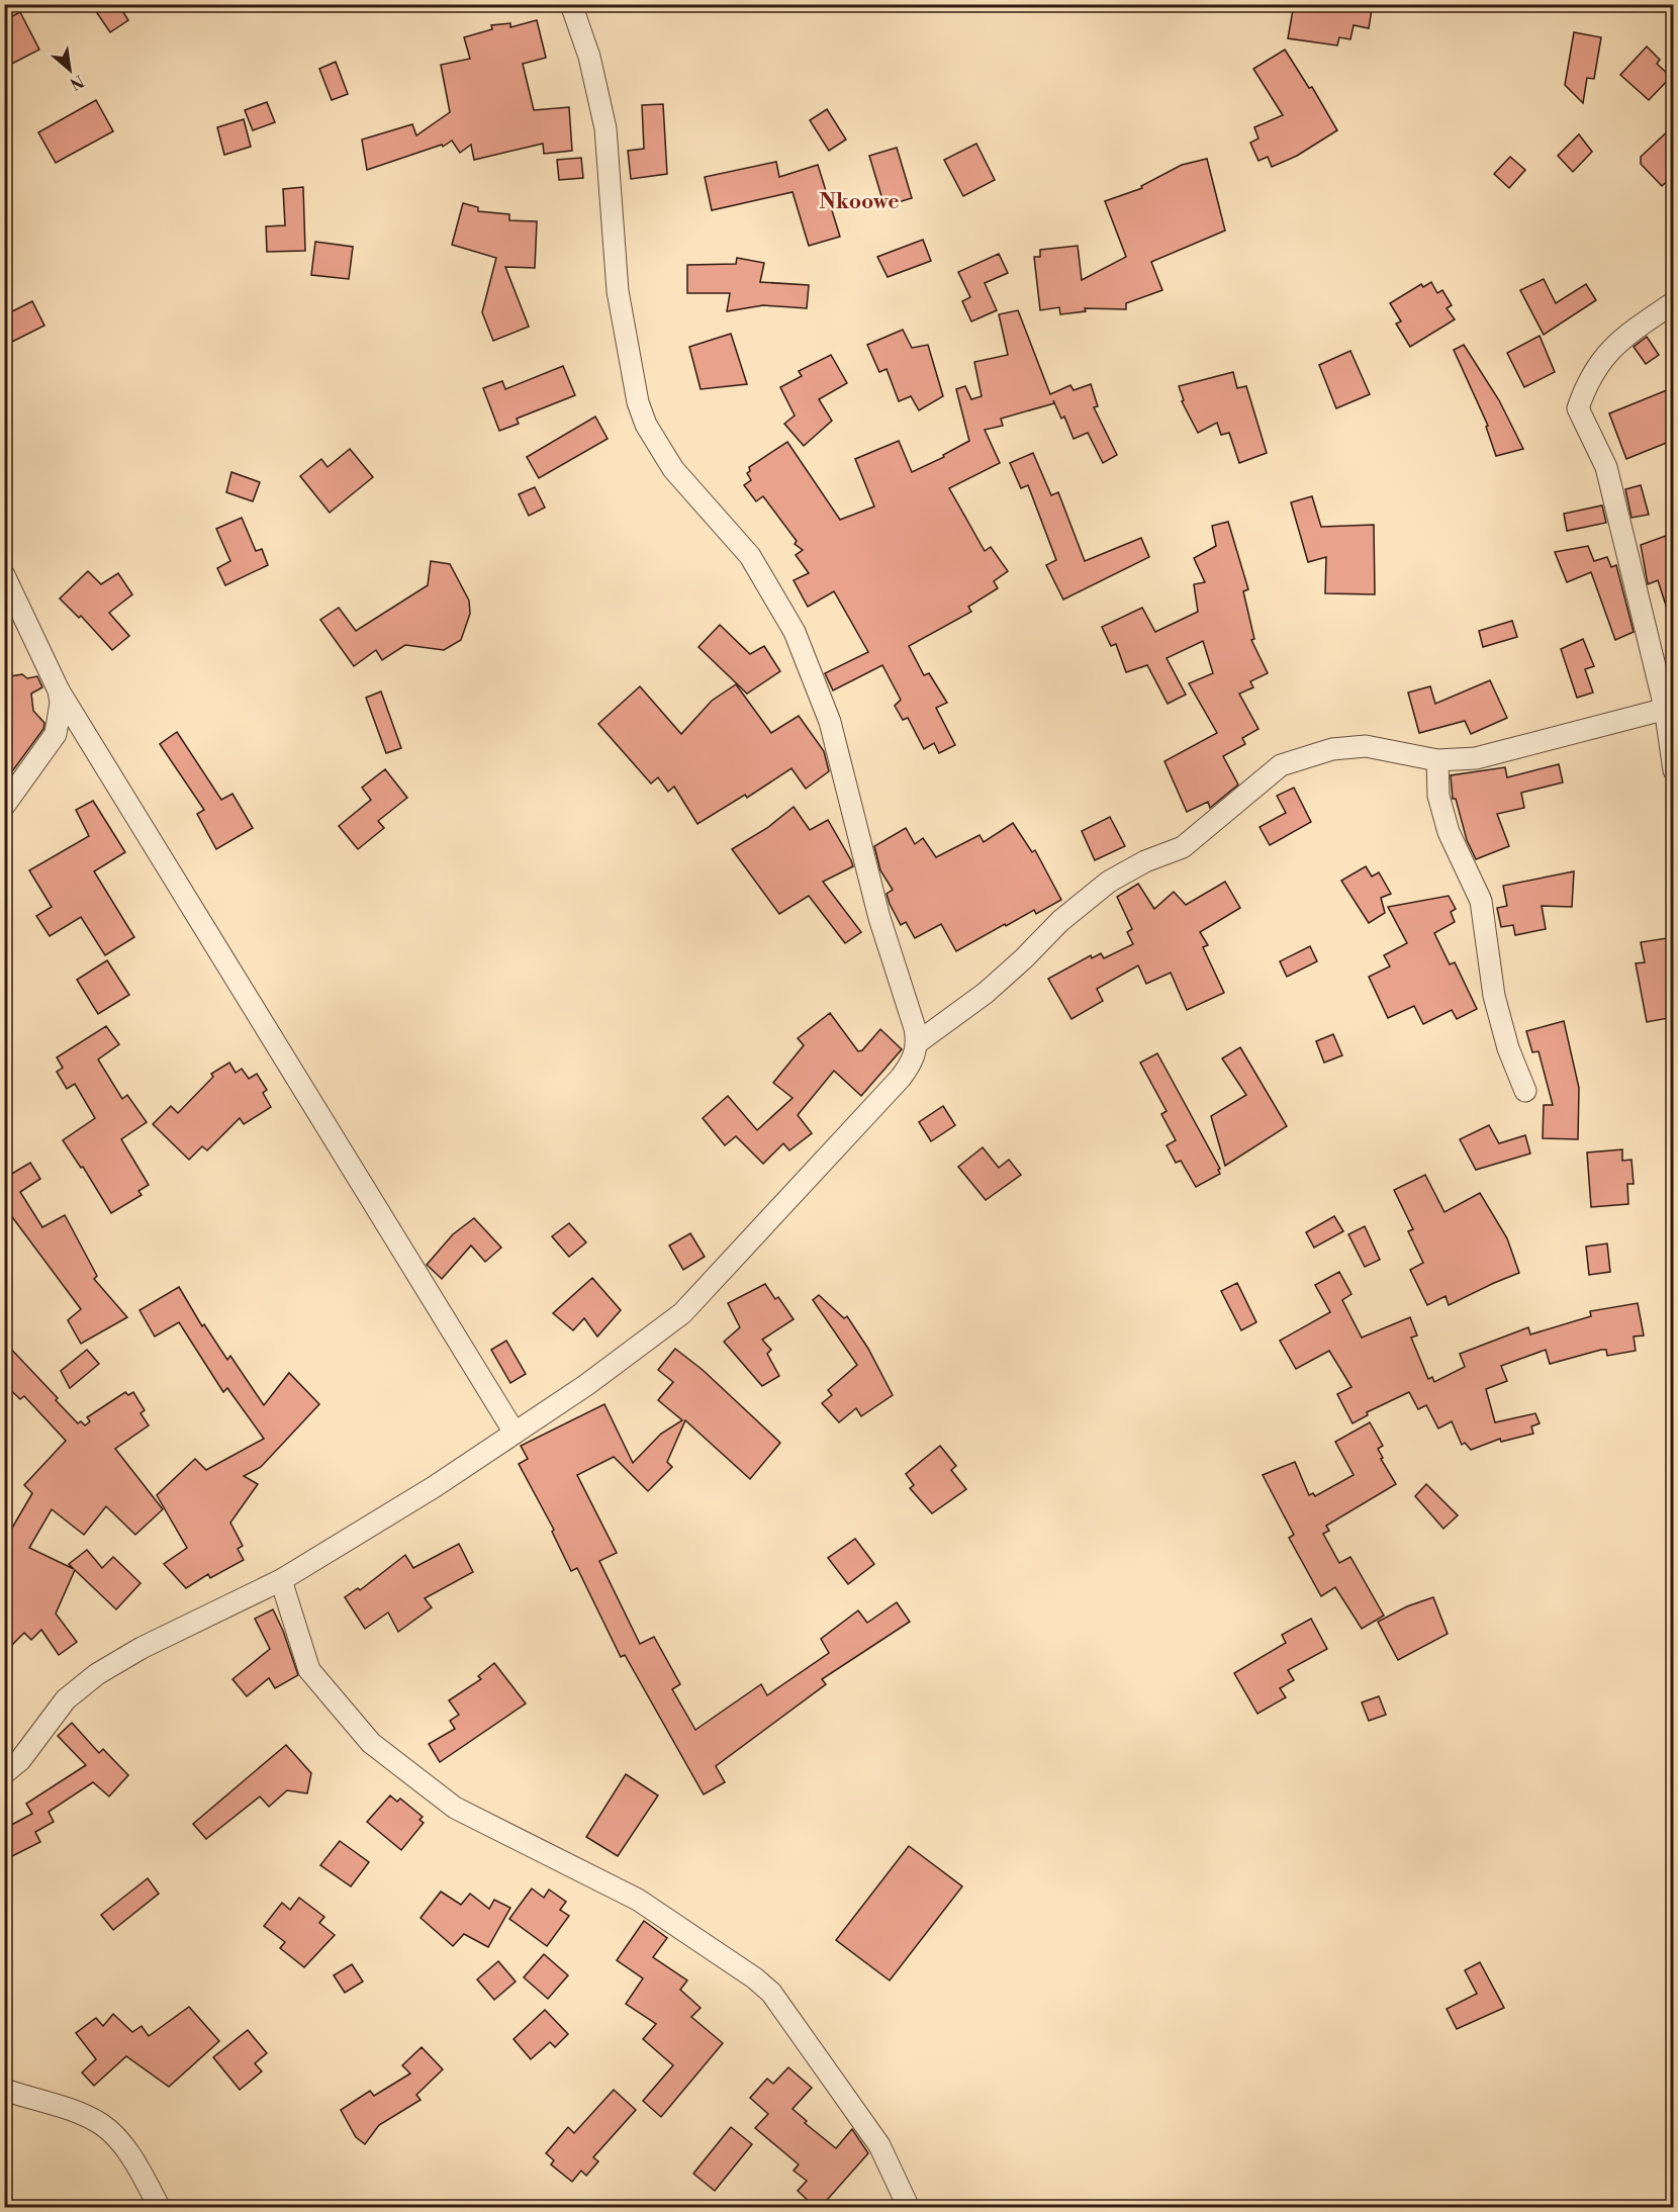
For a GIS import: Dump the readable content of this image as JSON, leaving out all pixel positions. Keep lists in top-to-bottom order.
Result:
{
  "districts": ["Nkoowe"],
  "north": "bottom right"
}
